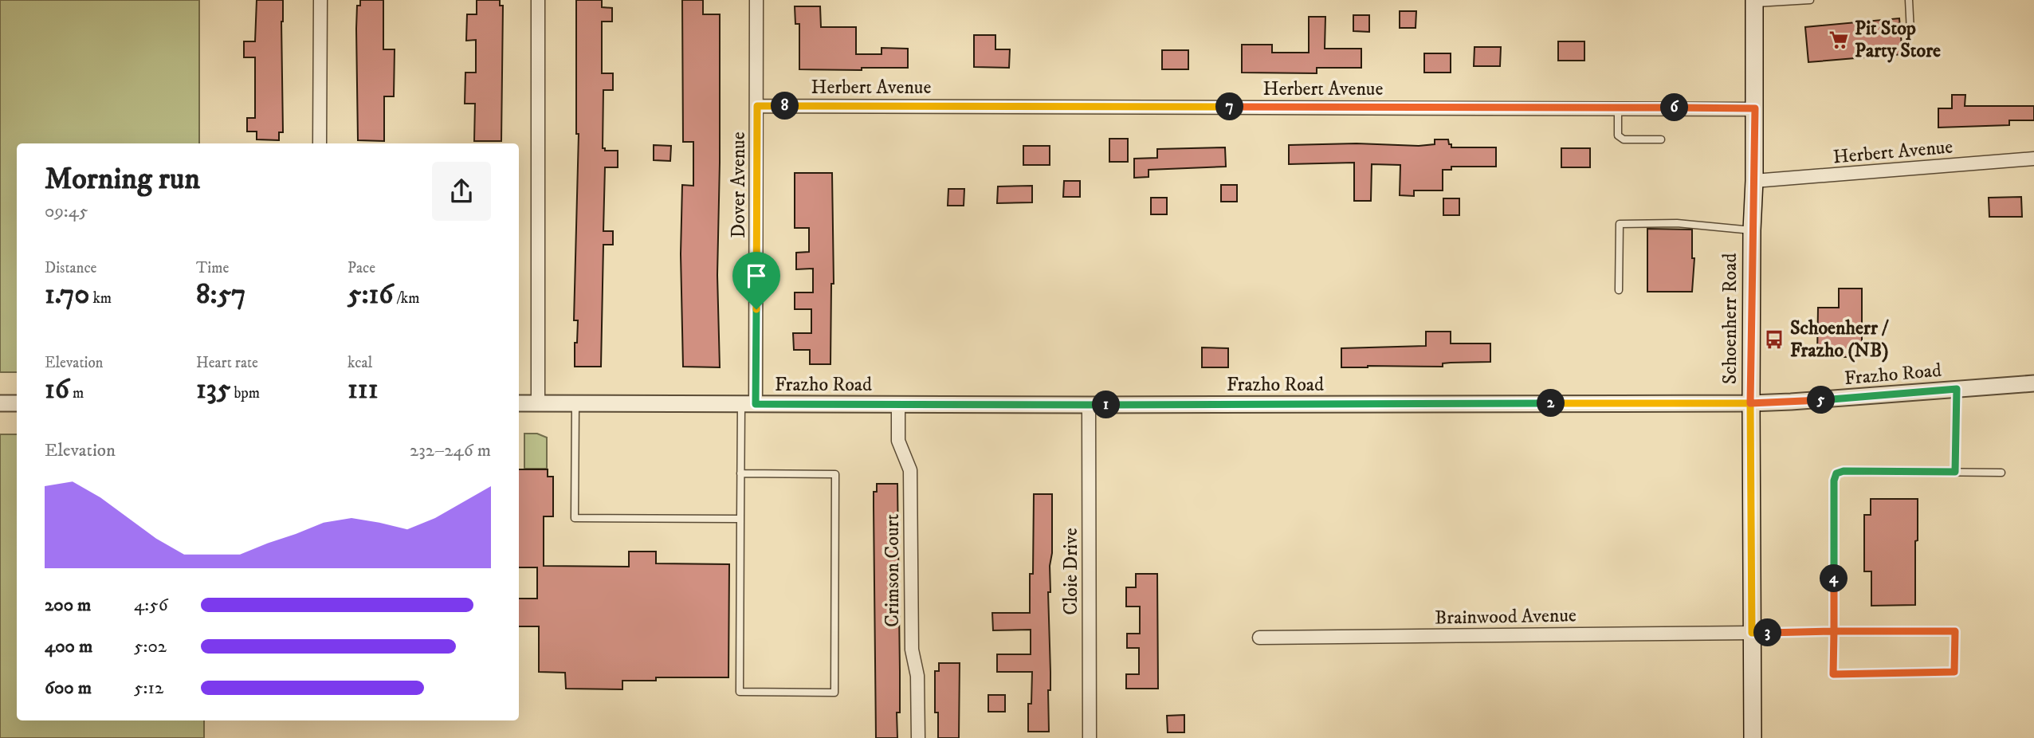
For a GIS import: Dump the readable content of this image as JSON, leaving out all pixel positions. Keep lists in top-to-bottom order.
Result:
{
  "streets": {
    "main road": ["Schoenherr Road"],
    "street": [
      "Herbert Avenue",
      "Dover Avenue",
      "Frazho Road",
      "Crimson Court",
      "Cloie Drive",
      "Brainwood Avenue"
    ]
  },
  "crossings": [
    ["Herbert Avenue", "Dover Avenue"],
    ["Herbert Avenue", "Schoenherr Road"],
    ["Dover Avenue", "Frazho Road"],
    ["Schoenherr Road", "Frazho Road"],
    ["Schoenherr Road", "Brainwood Avenue"],
    ["Frazho Road", "Crimson Court"],
    ["Frazho Road", "Cloie Drive"]
  ],
  "places": {
    "supermarket": ["Pit Stop Party Store"],
    "bus stop": ["Schoenherr / Frazho (NB)"]
  },
  "page": {
    "pins": [
      "8",
      "7",
      "6",
      "5",
      "2",
      "1",
      "4",
      "3"
    ],
    "heading": ["Morning run", "09:45"],
    "stats": [
      ["Distance", "1.70 km"],
      ["Time", "8:57"],
      ["Pace", "5:16 /km"],
      ["Elevation", "16 m"],
      ["Heart rate", "135 bpm"],
      ["kcal", "111"]
    ],
    "chart": ["Elevation", "232–246 m"],
    "list": [
      {
        "name": "200 m",
        "note": "4:56"
      },
      {
        "name": "400 m",
        "note": "5:02"
      },
      {
        "name": "600 m",
        "note": "5:12"
      }
    ]
  }
}
